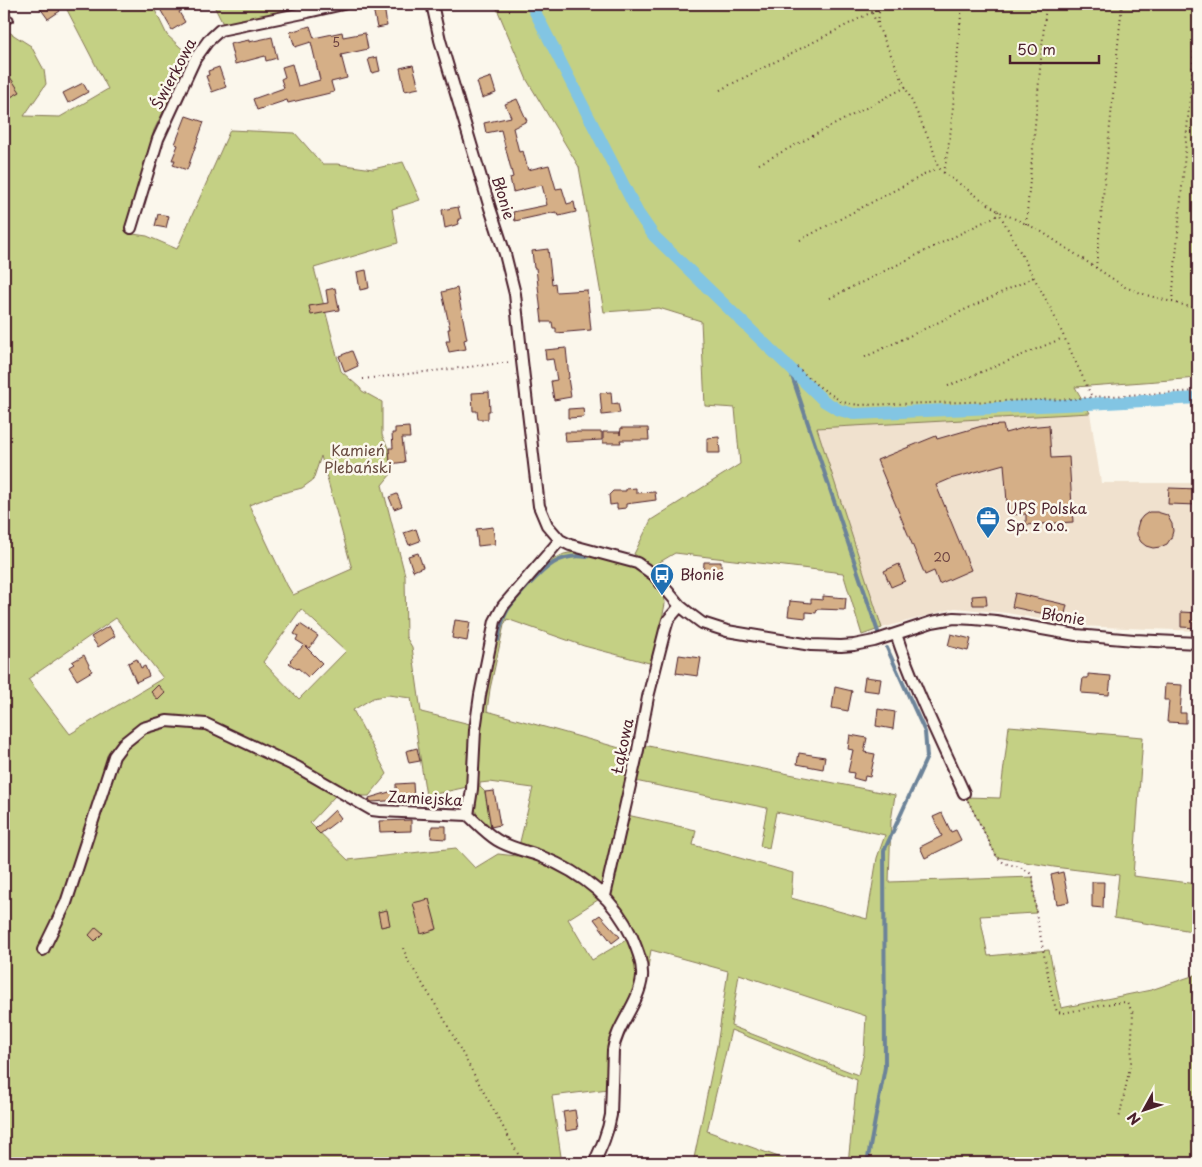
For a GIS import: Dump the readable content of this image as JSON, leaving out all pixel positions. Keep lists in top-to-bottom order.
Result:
{
  "streets": {
    "street": [
      "Świerkowa",
      "Błonie",
      "Łąkowa",
      "Zamiejska"
    ]
  },
  "crossings": [
    ["Błonie", "Łąkowa"],
    ["Łąkowa", "Zamiejska"]
  ],
  "parks": ["Kamień Plebański"],
  "places": {
    "office": ["UPS Polska Sp. z o.o."],
    "bus stop": ["Błonie"]
  },
  "house_numbers": ["5", "20"],
  "scale_bar": "50 m",
  "north": "bottom left"
}
